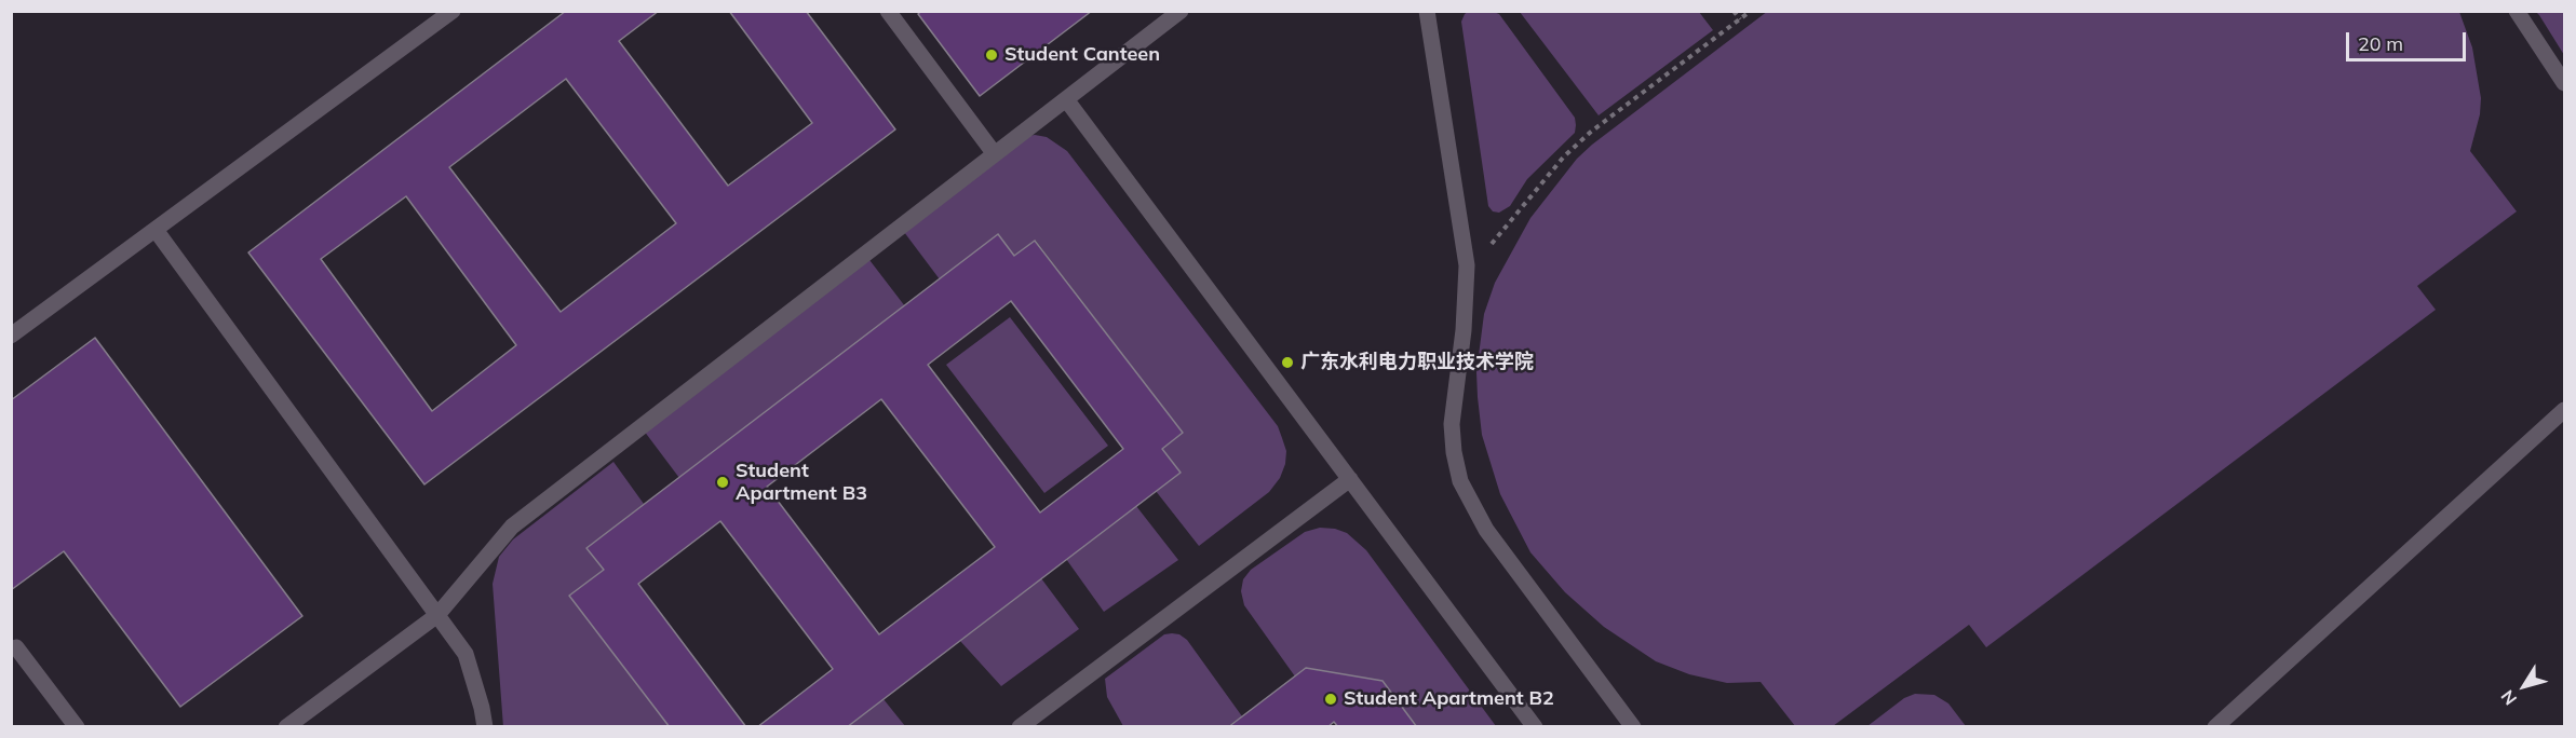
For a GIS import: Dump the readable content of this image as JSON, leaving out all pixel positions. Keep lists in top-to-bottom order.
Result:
{
  "places": [
    "Student Canteen",
    "广东水利电力职业技术学院",
    "Student Apartment B3",
    "Student Apartment B2"
  ],
  "scale_bar": "20 m",
  "north": "bottom left"
}
